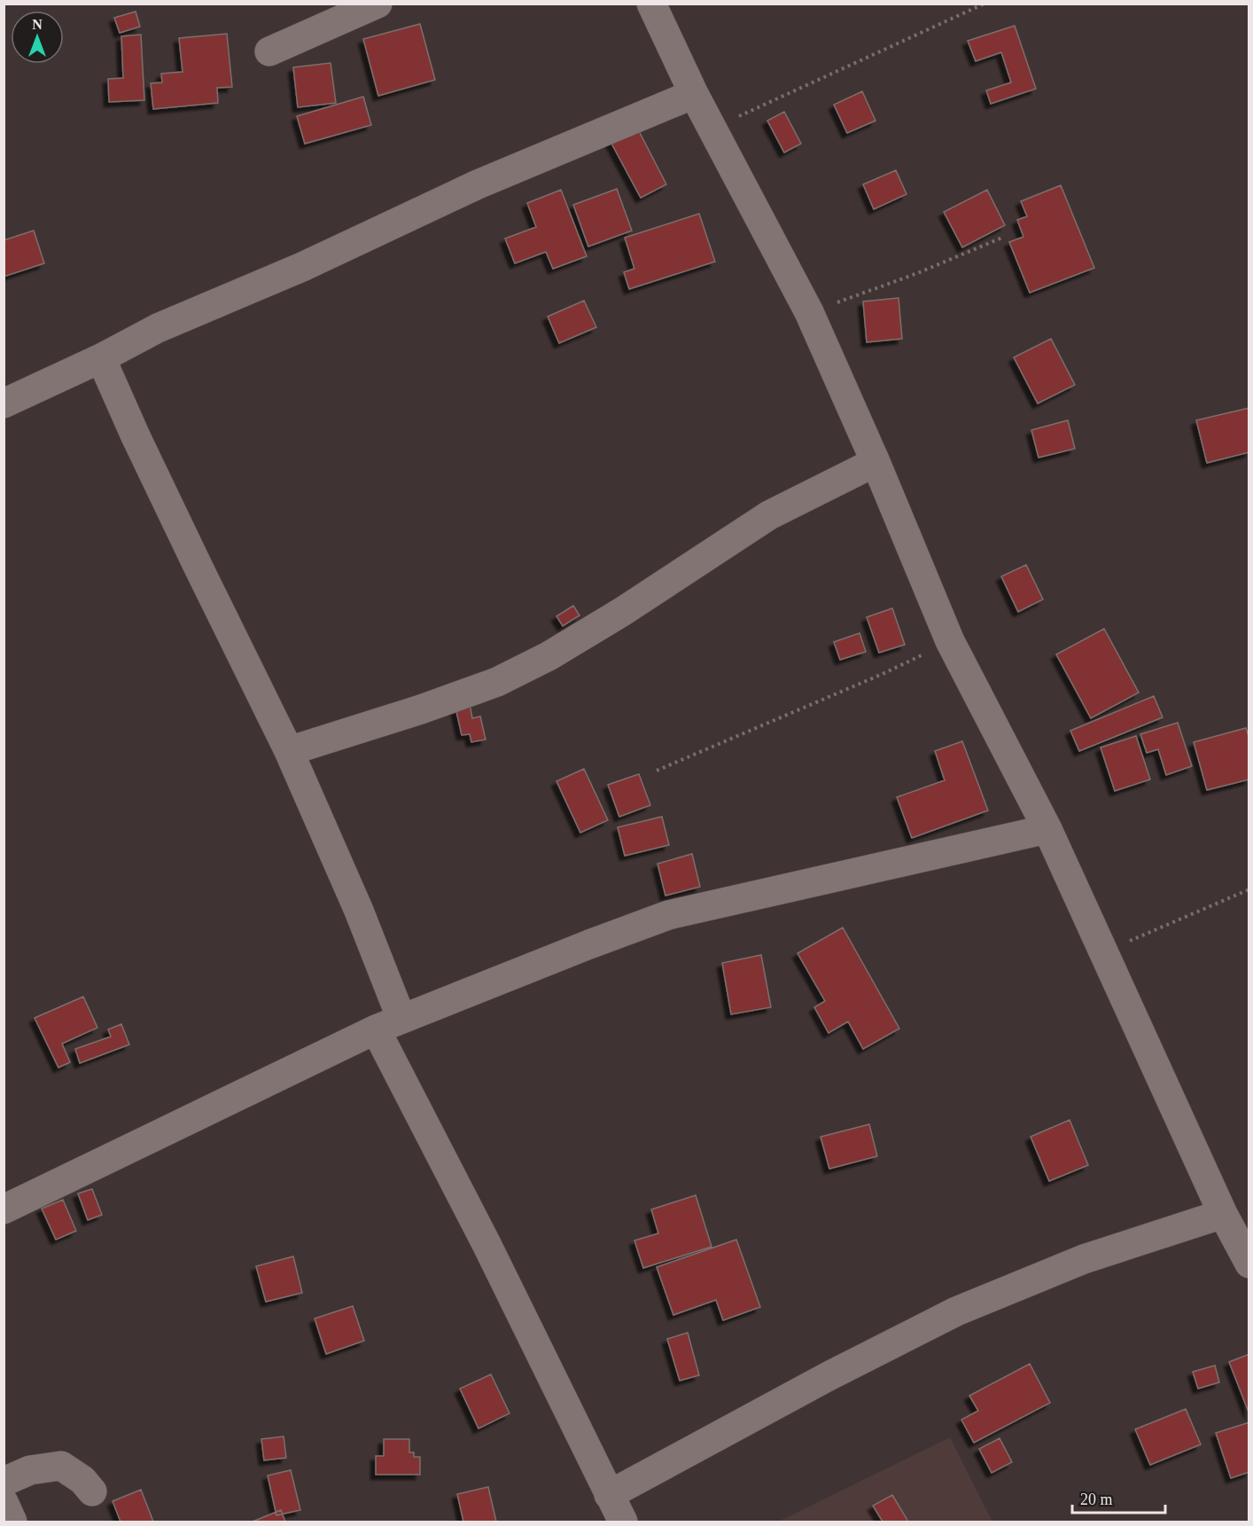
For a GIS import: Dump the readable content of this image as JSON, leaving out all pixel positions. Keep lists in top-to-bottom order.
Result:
{
  "scale_bar": "20 m",
  "north": "top"
}
